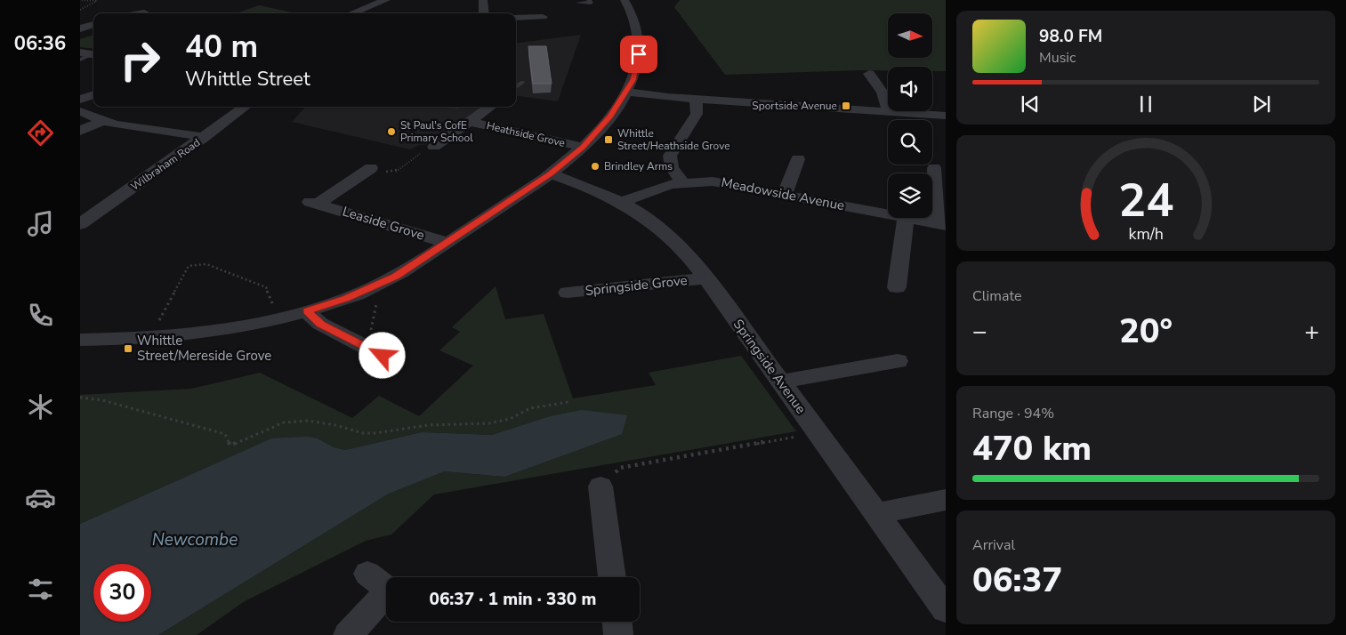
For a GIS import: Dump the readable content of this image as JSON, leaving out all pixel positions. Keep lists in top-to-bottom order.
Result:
{
  "streets": {
    "street": [
      "Heathside Grove",
      "Wilbraham Road",
      "Meadowside Avenue",
      "Leaside Grove",
      "Springside Grove",
      "Springside Avenue"
    ]
  },
  "crossings": [
    ["Meadowside Avenue", "Springside Avenue"],
    ["Springside Grove", "Springside Avenue"]
  ],
  "water": ["Newcombe"],
  "places": {
    "transit": ["Sportside Avenue", "Whittle Street/Heathside Grove", "Whittle Street/Mereside Grove"],
    "other": ["St Paul's CofE Primary School", "Brindley Arms"]
  },
  "north": "right",
  "page": {
    "tabs": "06:36",
    "turn": ["40 m", "Whittle Street"],
    "song": ["98.0 FM", "Music"],
    "tile": [
      "Climate",
      ["Range · 94%", "470 km"],
      ["Arrival", "06:37"]
    ],
    "heat": ["−", "20°", "+"],
    "limit": "30",
    "trip": "06:37 · 1 min · 330 m",
    "gauge": ["24", "km/h"]
  }
}
